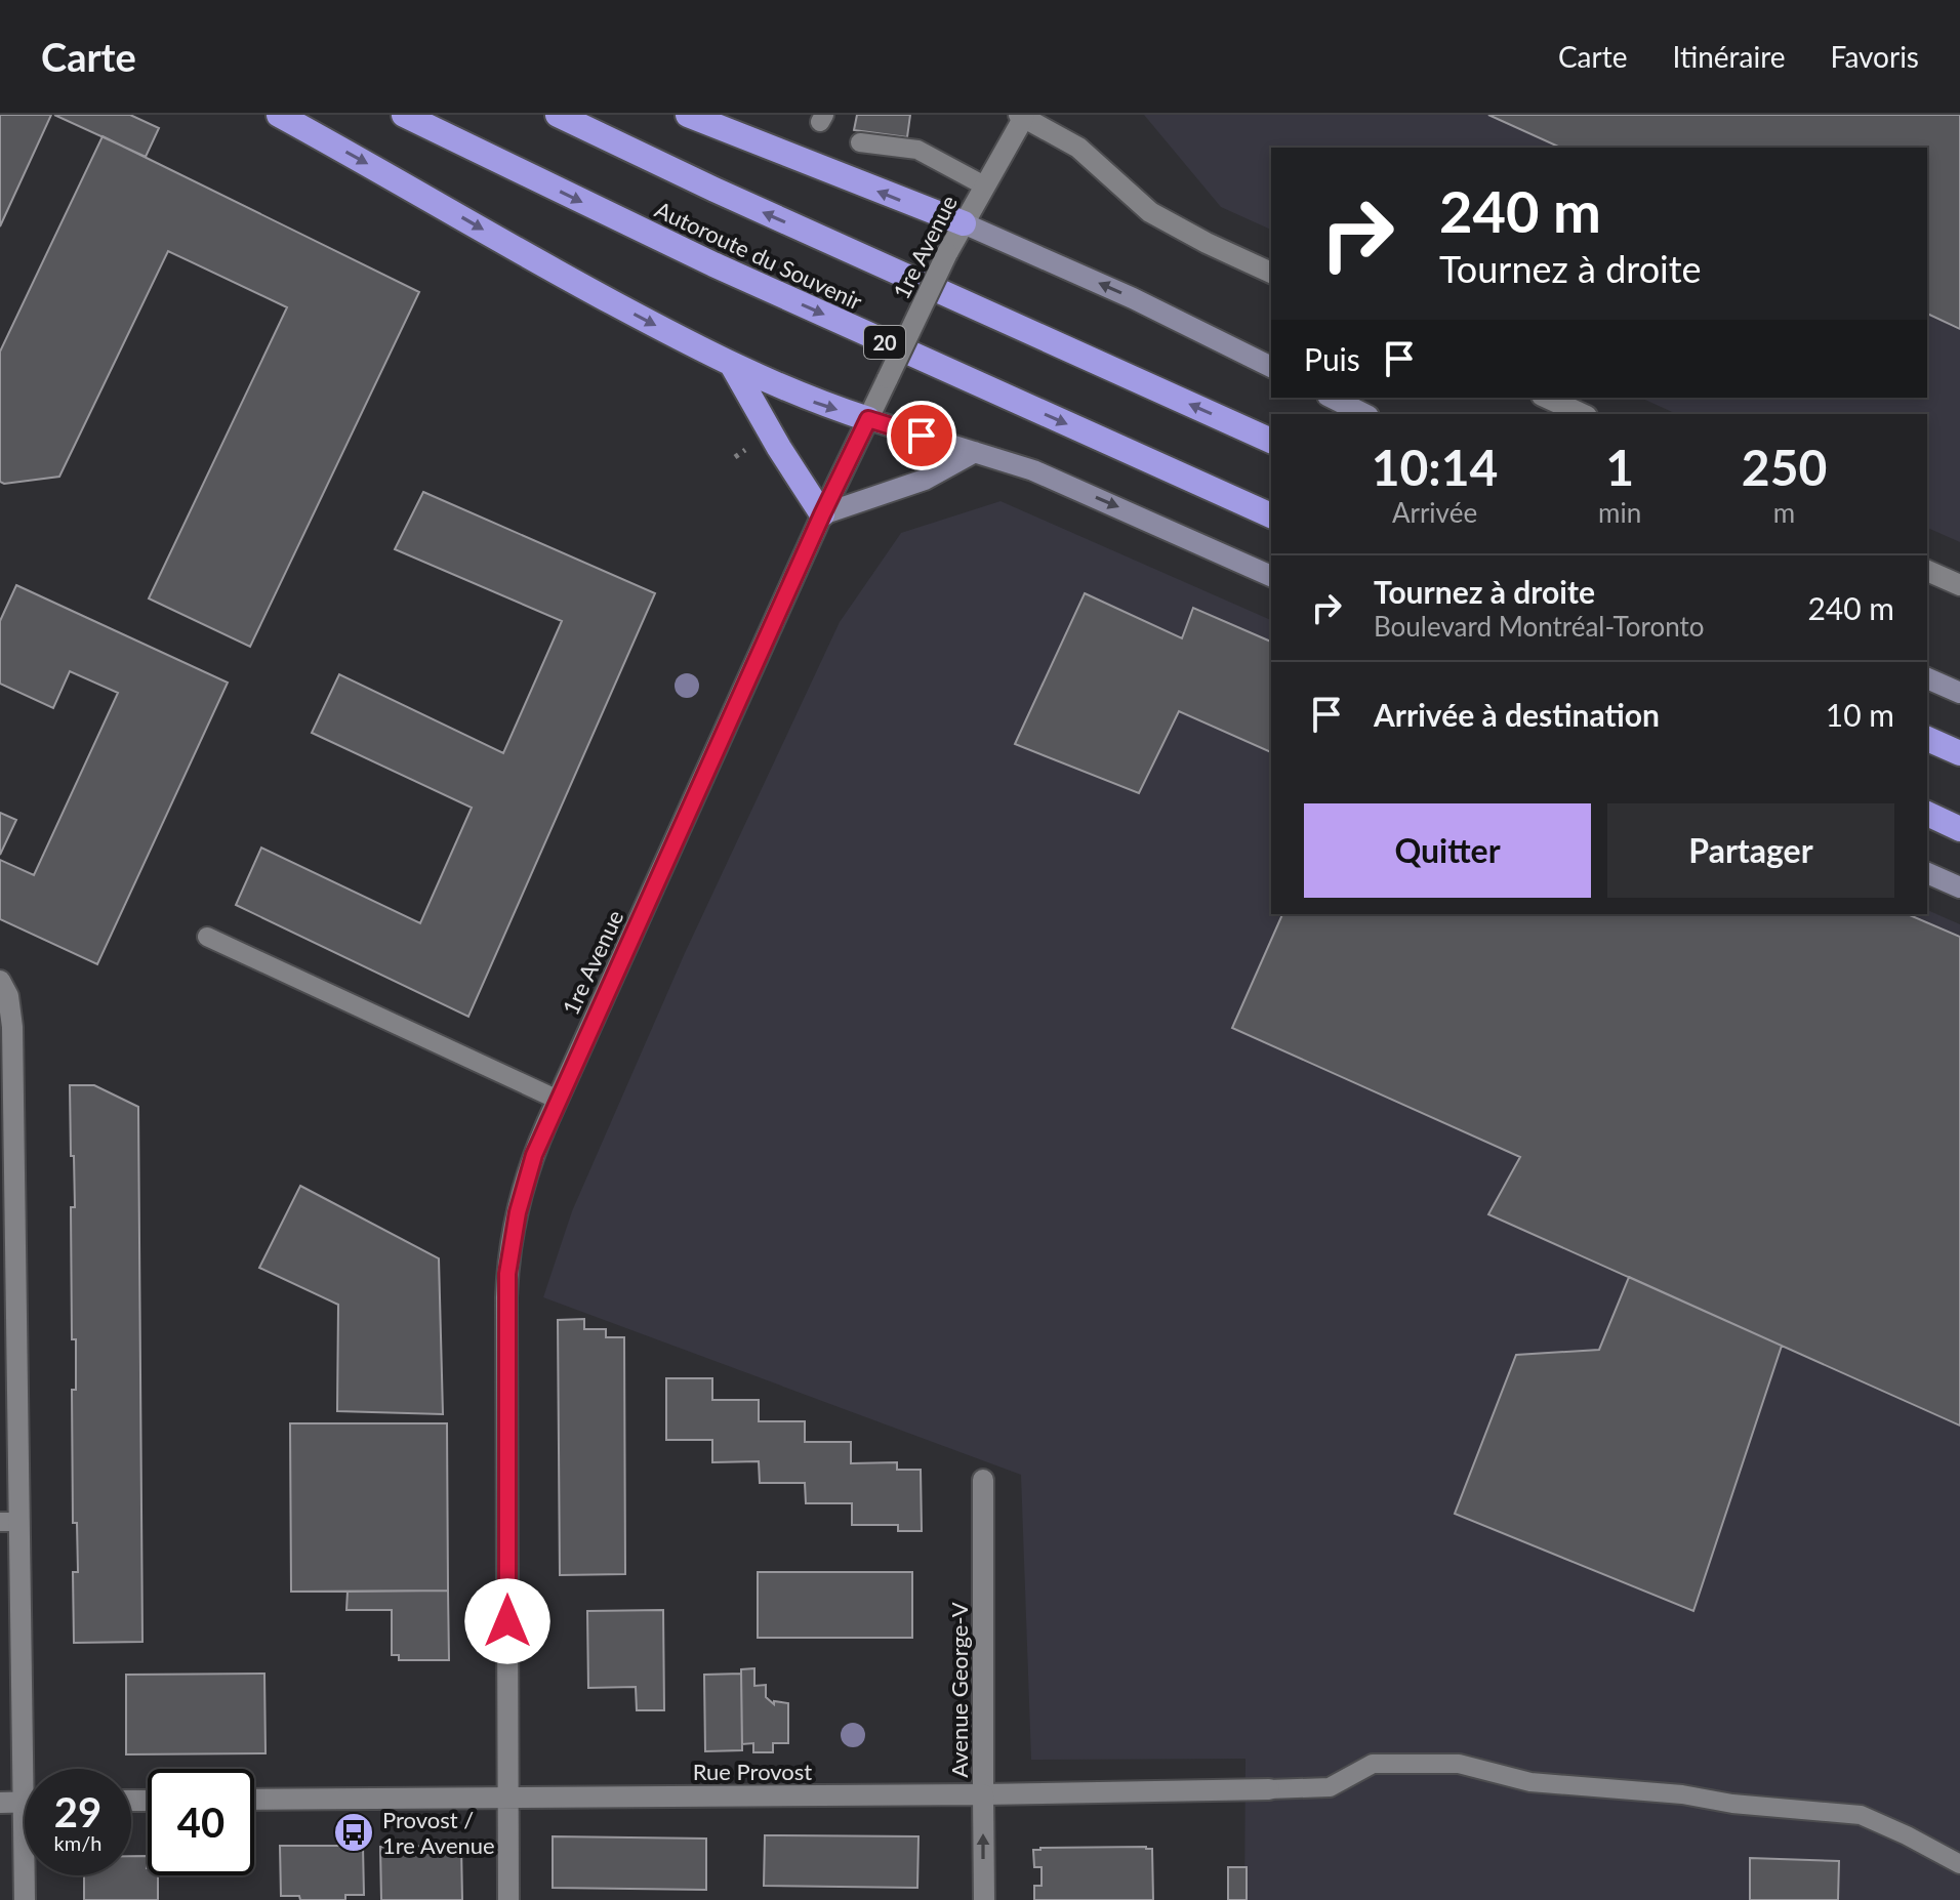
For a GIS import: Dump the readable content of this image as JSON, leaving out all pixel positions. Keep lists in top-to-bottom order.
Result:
{
  "streets": {
    "highway": ["Autoroute du Souvenir", "20"],
    "street": ["1re Avenue", "Avenue George-V", "Rue Provost"]
  },
  "crossings": [
    ["1re Avenue", "Rue Provost"],
    ["Avenue George-V", "Rue Provost"]
  ],
  "places": {
    "bus stop": ["Provost / 1re Avenue"]
  },
  "page": {
    "header": "Carte",
    "nav": ["Carte", "Itinéraire", "Favoris"],
    "turn": ["240 m", "Tournez à droite"],
    "then": "Puis",
    "eta": [
      "10:14",
      "Arrivée",
      "1",
      "min",
      "250",
      "m"
    ],
    "list": [
      {
        "name": "Tournez à droite",
        "note": "Boulevard Montréal-Toronto",
        "value": "240 m"
      },
      {
        "name": "Arrivée à destination",
        "value": "10 m"
      }
    ],
    "buttons": ["Quitter", "Partager"],
    "speed": "29 km/h",
    "limit": "40"
  }
}
